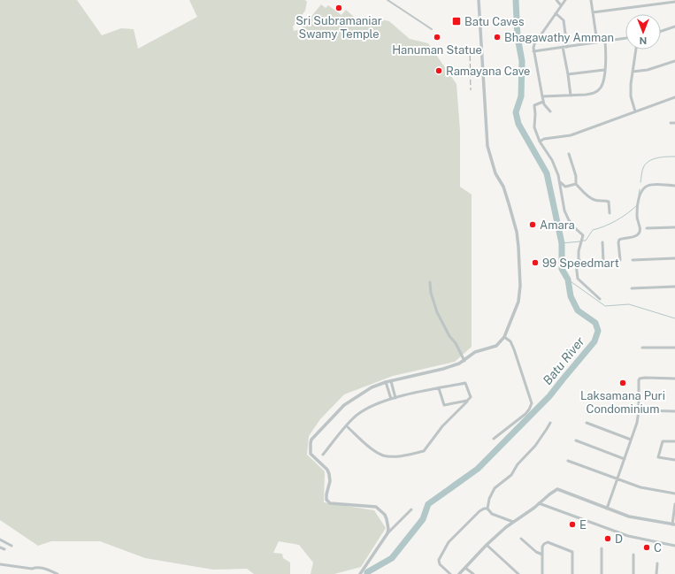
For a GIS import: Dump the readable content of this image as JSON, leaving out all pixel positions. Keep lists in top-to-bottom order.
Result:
{
  "water": ["Batu River"],
  "places": {
    "other": [
      "Sri Subramaniar Swamy Temple",
      "Hanuman Statue",
      "Bhagawathy Amman",
      "Ramayana Cave",
      "Amara",
      "99 Speedmart",
      "Laksamana Puri Condominium",
      "E",
      "D",
      "C"
    ],
    "transit": ["Batu Caves"]
  },
  "north": "bottom"
}
